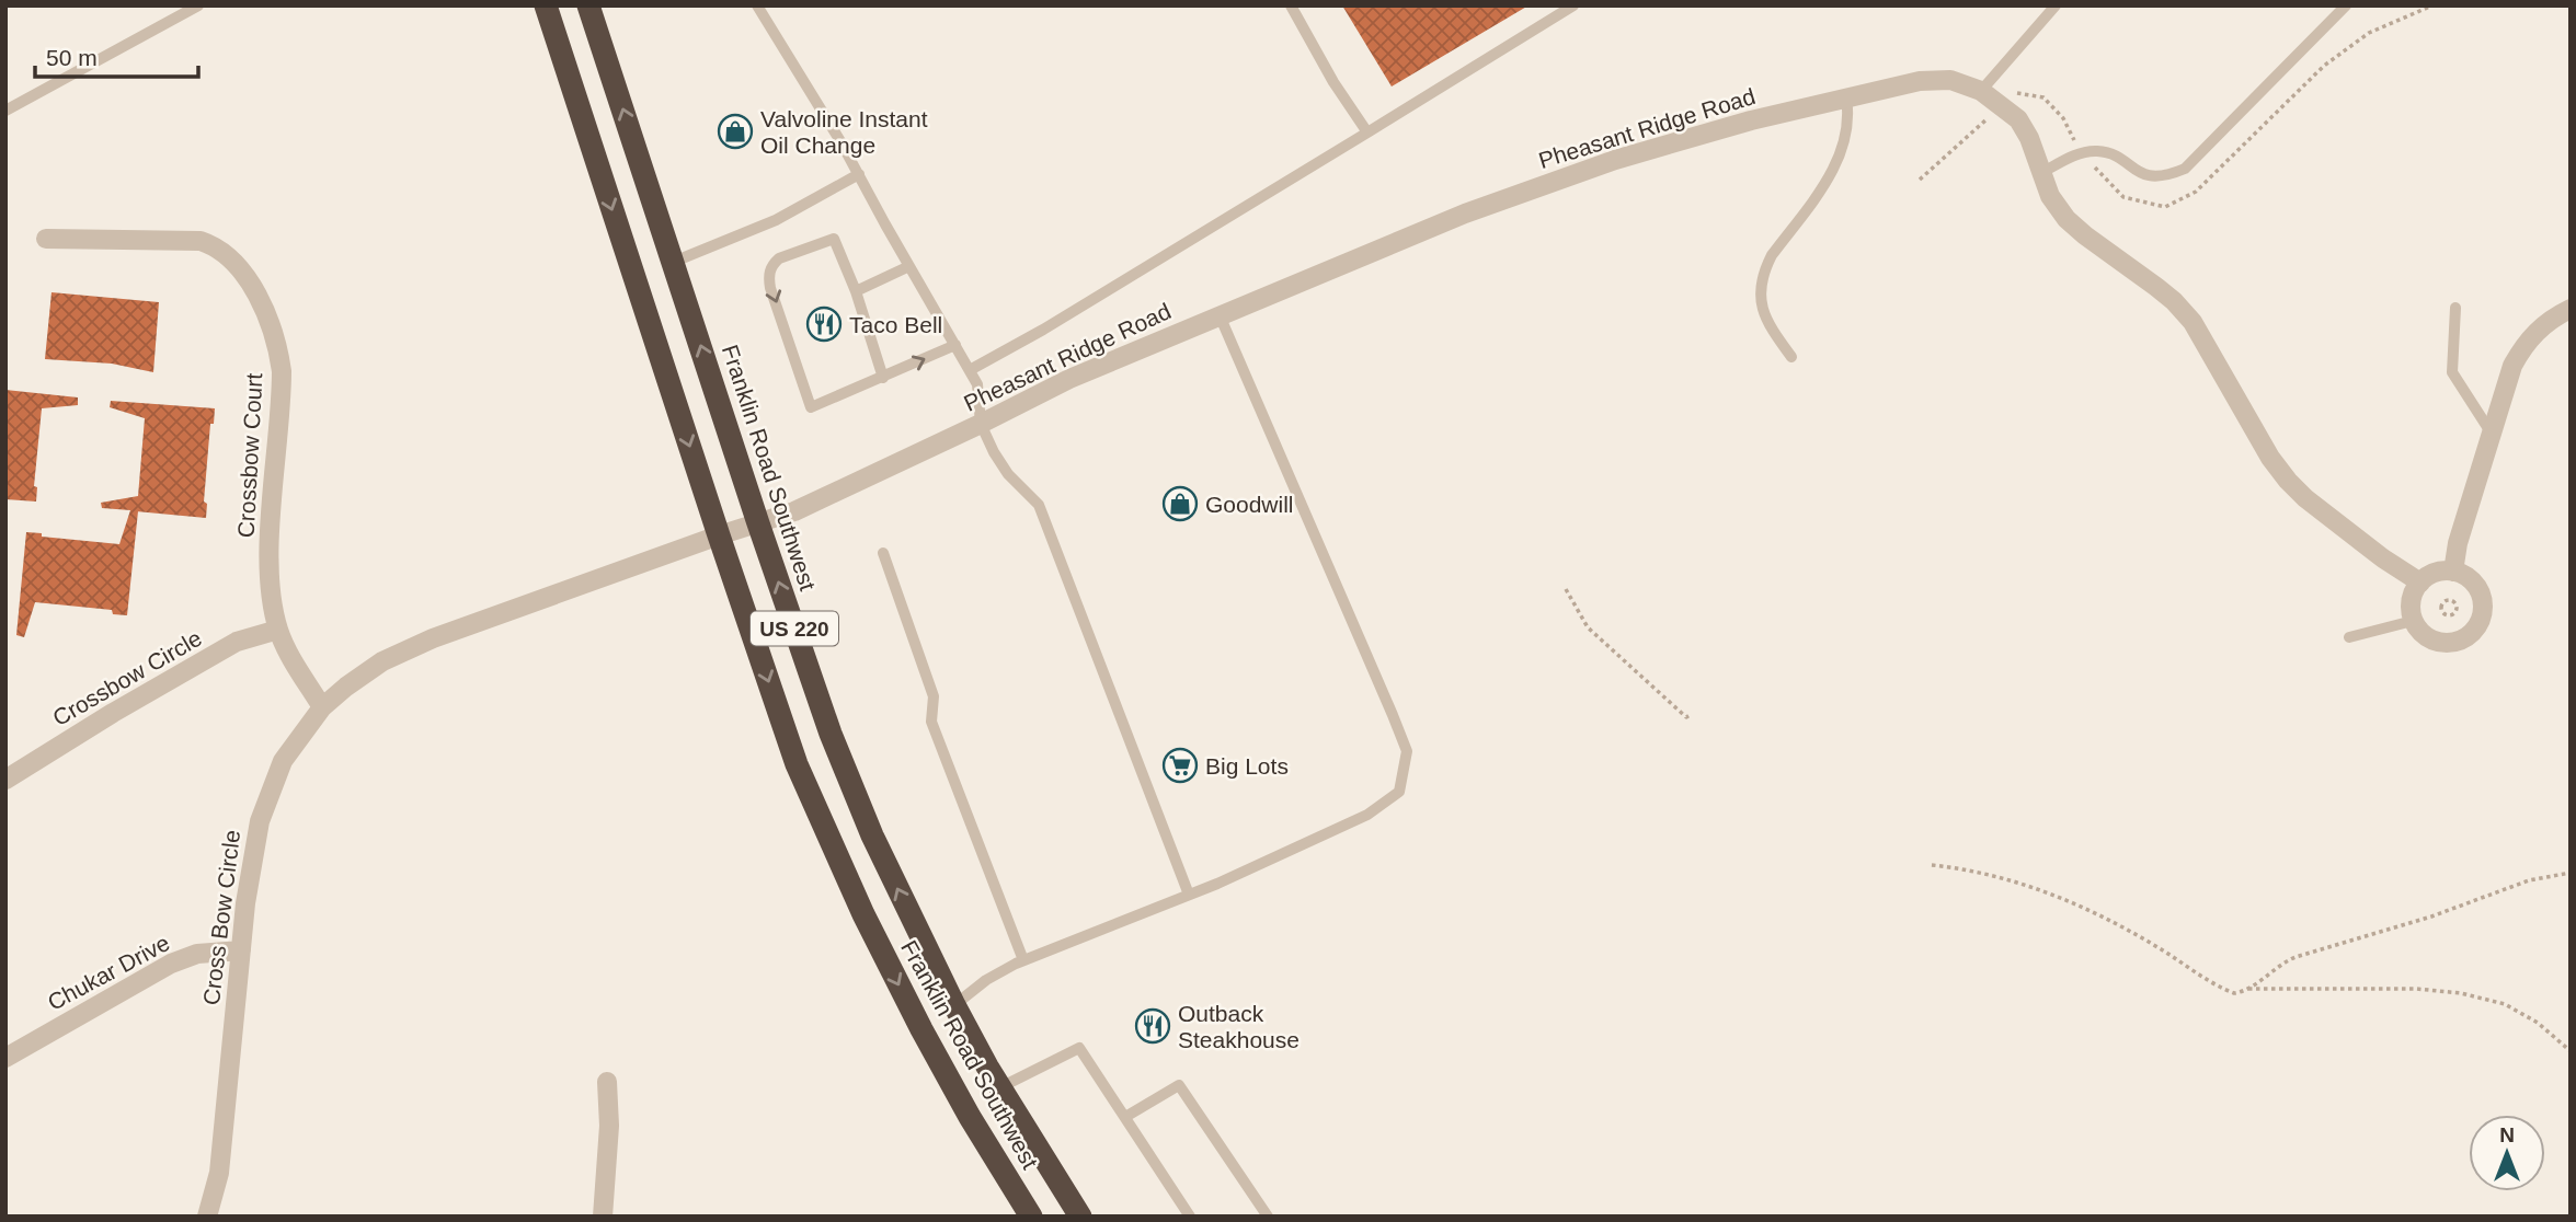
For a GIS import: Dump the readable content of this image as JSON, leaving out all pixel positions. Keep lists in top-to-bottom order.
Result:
{
  "streets": {
    "highway": ["Franklin Road Southwest", "US 220"],
    "street": [
      "Pheasant Ridge Road",
      "Crossbow Court",
      "Crossbow Circle",
      "Cross Bow Circle",
      "Chukar Drive"
    ]
  },
  "crossings": [
    ["Pheasant Ridge Road", "Franklin Road Southwest"],
    ["Pheasant Ridge Road", "Cross Bow Circle"],
    ["Crossbow Court", "Crossbow Circle"],
    ["Crossbow Court", "Cross Bow Circle"],
    ["Franklin Road Southwest", "Cross Bow Circle"],
    ["Cross Bow Circle", "Chukar Drive"]
  ],
  "places": {
    "shop": ["Valvoline Instant Oil Change", "Goodwill"],
    "restaurant": ["Taco Bell", "Outback Steakhouse"],
    "supermarket": ["Big Lots"]
  },
  "scale_bar": "50 m",
  "north": "top"
}
